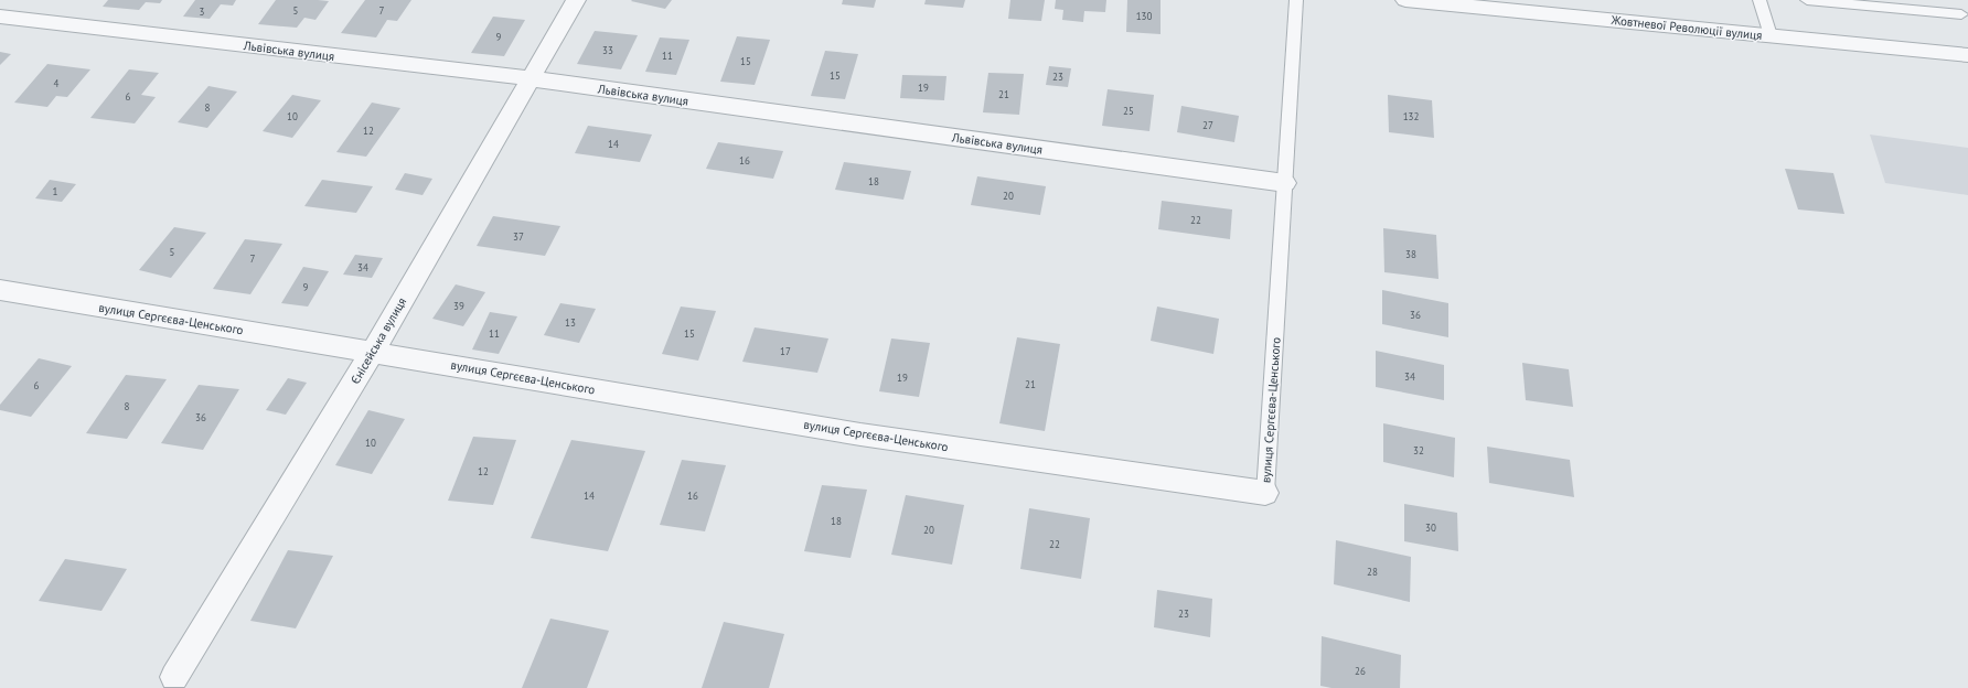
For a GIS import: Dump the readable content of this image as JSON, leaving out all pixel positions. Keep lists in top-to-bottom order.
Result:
{
  "streets": {
    "street": [
      "Жовтневої Революції вулиця",
      "Львівська вулиця",
      "вулиця Сергєєва-Ценського",
      "Єнісейська вулиця"
    ]
  },
  "crossings": [
    ["Львівська вулиця", "вулиця Сергєєва-Ценського"],
    ["Львівська вулиця", "Єнісейська вулиця"],
    ["вулиця Сергєєва-Ценського", "Єнісейська вулиця"]
  ],
  "house_numbers": [
    "5",
    "7",
    "3",
    "130",
    "9",
    "33",
    "11",
    "15",
    "15",
    "23",
    "4",
    "19",
    "21",
    "6",
    "8",
    "25",
    "10",
    "132",
    "27",
    "12",
    "14",
    "16",
    "18",
    "1",
    "20",
    "22",
    "37",
    "5",
    "38",
    "7",
    "34",
    "9",
    "39",
    "36",
    "13",
    "11",
    "15",
    "17",
    "34",
    "19",
    "21",
    "6",
    "8",
    "36",
    "10",
    "32",
    "12",
    "14",
    "16",
    "18",
    "30",
    "20",
    "22",
    "28",
    "23",
    "26"
  ]
}
